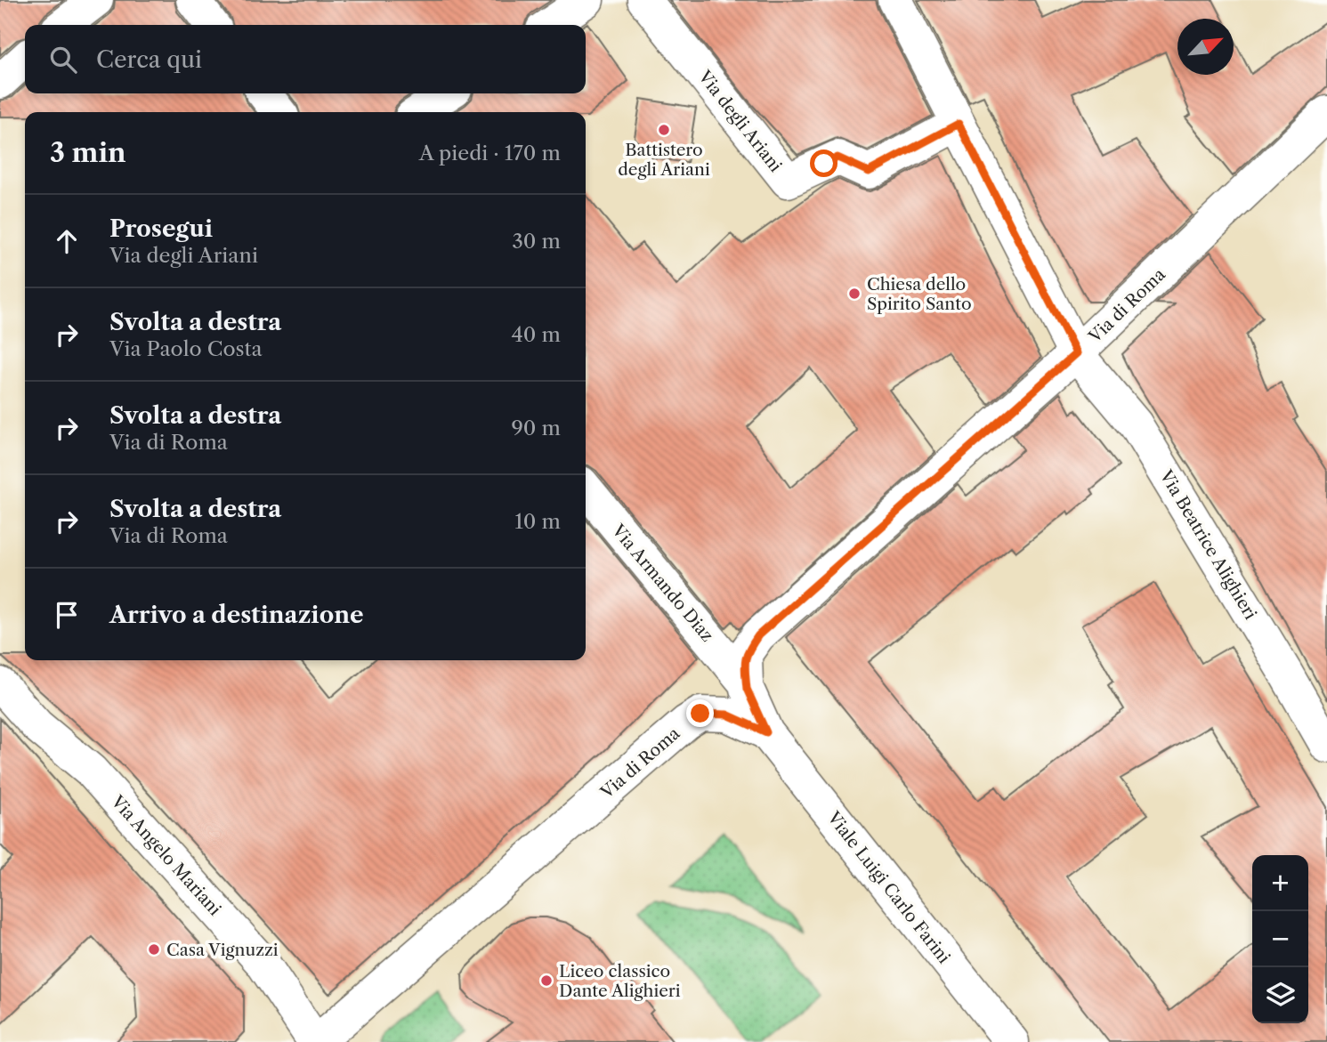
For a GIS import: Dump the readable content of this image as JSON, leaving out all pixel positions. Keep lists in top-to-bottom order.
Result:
{
  "streets": {
    "street": [
      "Via degli Ariani",
      "Via di Roma",
      "Via Beatrice Alighieri",
      "Via Armando Diaz",
      "Via Angelo Mariani",
      "Viale Luigi Carlo Farini"
    ]
  },
  "crossings": [
    ["Via degli Ariani", "Via Beatrice Alighieri"],
    ["Via di Roma", "Via Beatrice Alighieri"],
    ["Via di Roma", "Via Armando Diaz"],
    ["Via di Roma", "Via Angelo Mariani"],
    ["Via di Roma", "Viale Luigi Carlo Farini"]
  ],
  "places": [
    "Battistero degli Ariani",
    "Chiesa dello Spirito Santo",
    "Casa Vignuzzi",
    "Liceo classico Dante Alighieri"
  ],
  "north": "top right",
  "page": {
    "search": "Cerca qui",
    "heading": ["3 min", "A piedi · 170 m"],
    "list": [
      ["Prosegui", "Via degli Ariani", "30 m"],
      ["Svolta a destra", "Via Paolo Costa", "40 m"],
      ["Svolta a destra", "Via di Roma", "90 m"],
      ["Svolta a destra", "Via di Roma", "10 m"],
      "Arrivo a destinazione"
    ],
    "map_buttons": ["+", "−"]
  }
}
